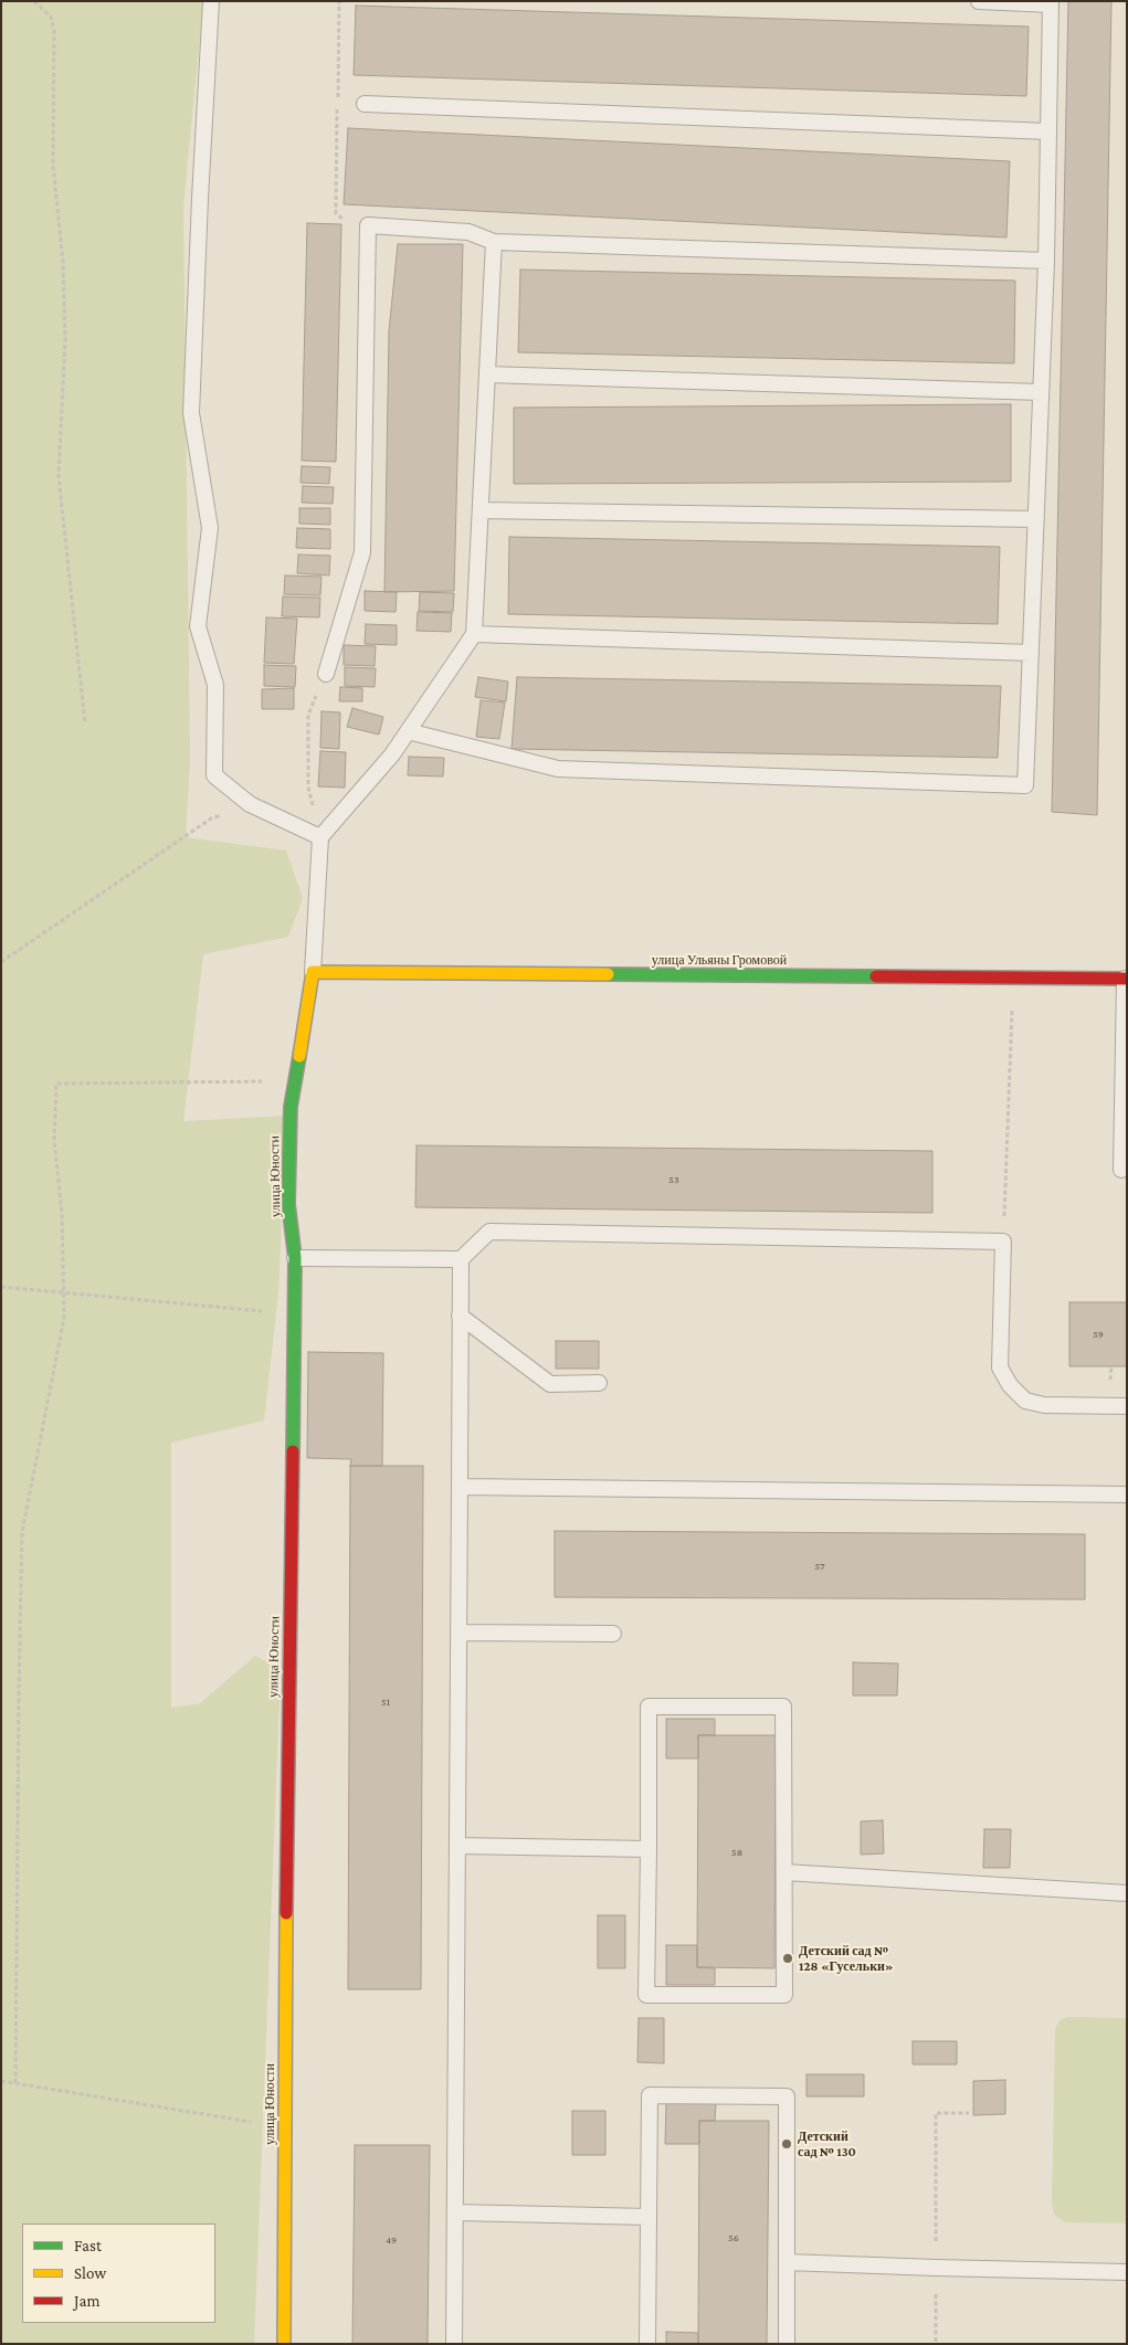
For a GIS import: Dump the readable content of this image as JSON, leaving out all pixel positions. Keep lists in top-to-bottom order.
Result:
{
  "streets": {
    "street": ["улица Ульяны Громовой", "улица Юности"]
  },
  "crossings": [
    ["улица Ульяны Громовой", "улица Юности"]
  ],
  "places": ["Детский сад № 128 «Гусельки»", "Детский сад № 130"],
  "house_numbers": [
    "53",
    "59",
    "57",
    "51",
    "58",
    "56",
    "49"
  ],
  "legend": ["Fast", "Slow", "Jam"]
}
